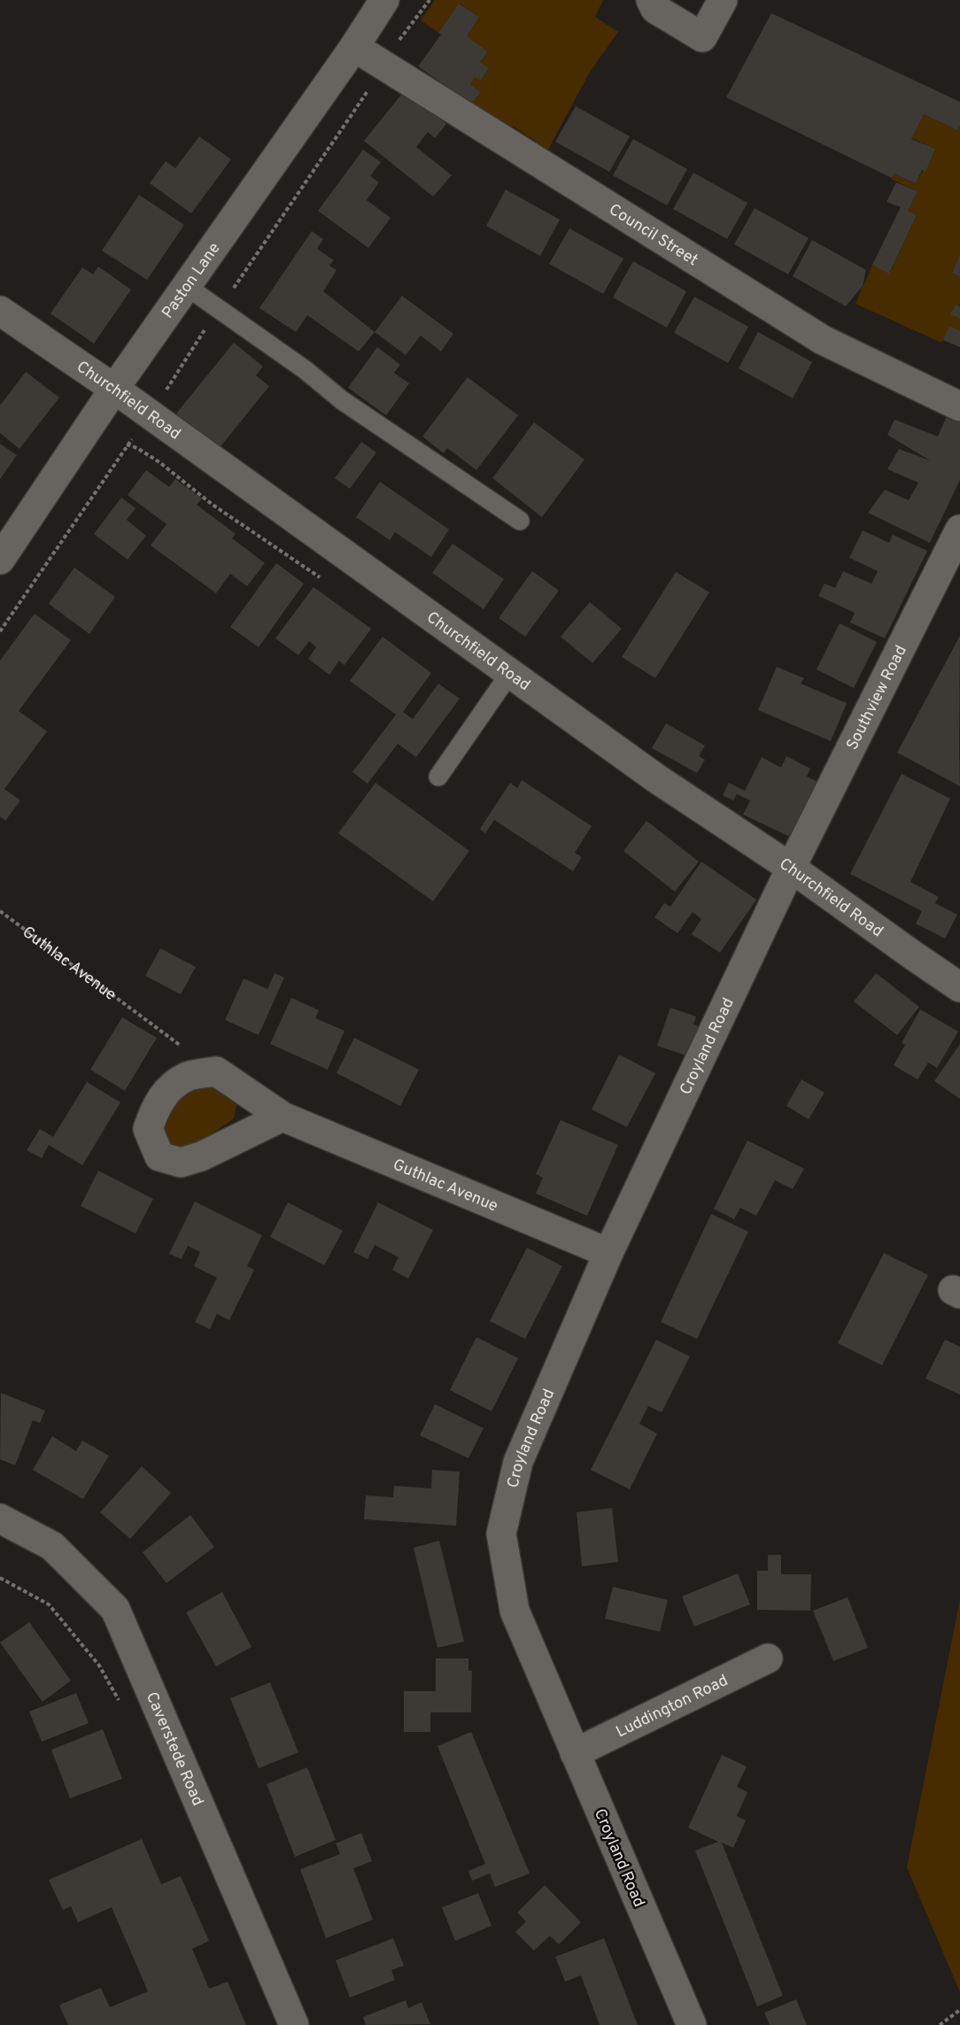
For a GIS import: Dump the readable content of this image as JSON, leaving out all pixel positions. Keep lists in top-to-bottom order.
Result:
{
  "streets": {
    "street": [
      "Council Street",
      "Paston Lane",
      "Churchfield Road",
      "Southview Road",
      "Guthlac Avenue",
      "Croyland Road",
      "Luddington Road",
      "Caverstede Road"
    ]
  },
  "crossings": [
    ["Council Street", "Paston Lane"],
    ["Paston Lane", "Churchfield Road"],
    ["Churchfield Road", "Southview Road"],
    ["Churchfield Road", "Croyland Road"],
    ["Southview Road", "Croyland Road"],
    ["Guthlac Avenue", "Croyland Road"],
    ["Croyland Road", "Luddington Road"]
  ]
}
